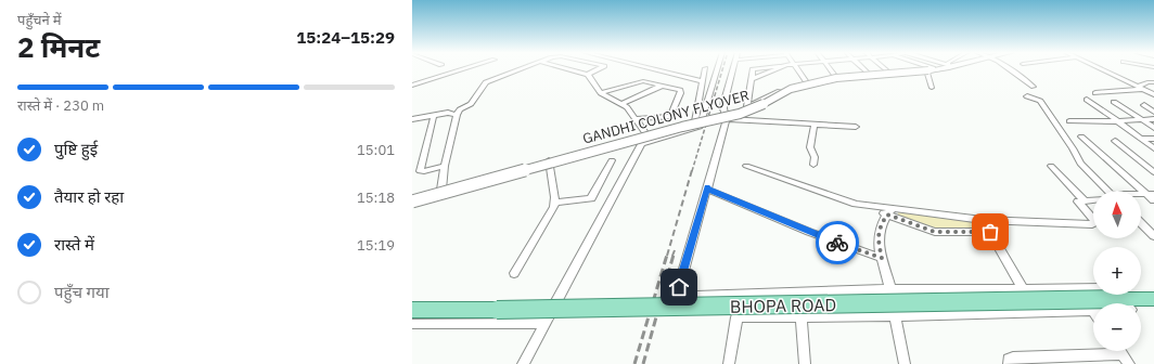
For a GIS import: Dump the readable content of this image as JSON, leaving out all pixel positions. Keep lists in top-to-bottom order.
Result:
{
  "streets": {
    "main road": ["BHOPA ROAD"],
    "street": ["GANDHI COLONY FLYOVER"]
  },
  "north": "top",
  "page": {
    "heading": ["2 मिनट", "पहुँचने में", "15:24–15:29"],
    "bar": "रास्ते में · 230 m",
    "list": [
      ["पुष्टि हुई", "15:01"],
      ["तैयार हो रहा", "15:18"],
      ["रास्ते में", "15:19"],
      "पहुँच गया"
    ],
    "map_buttons": ["+", "−"]
  }
}
